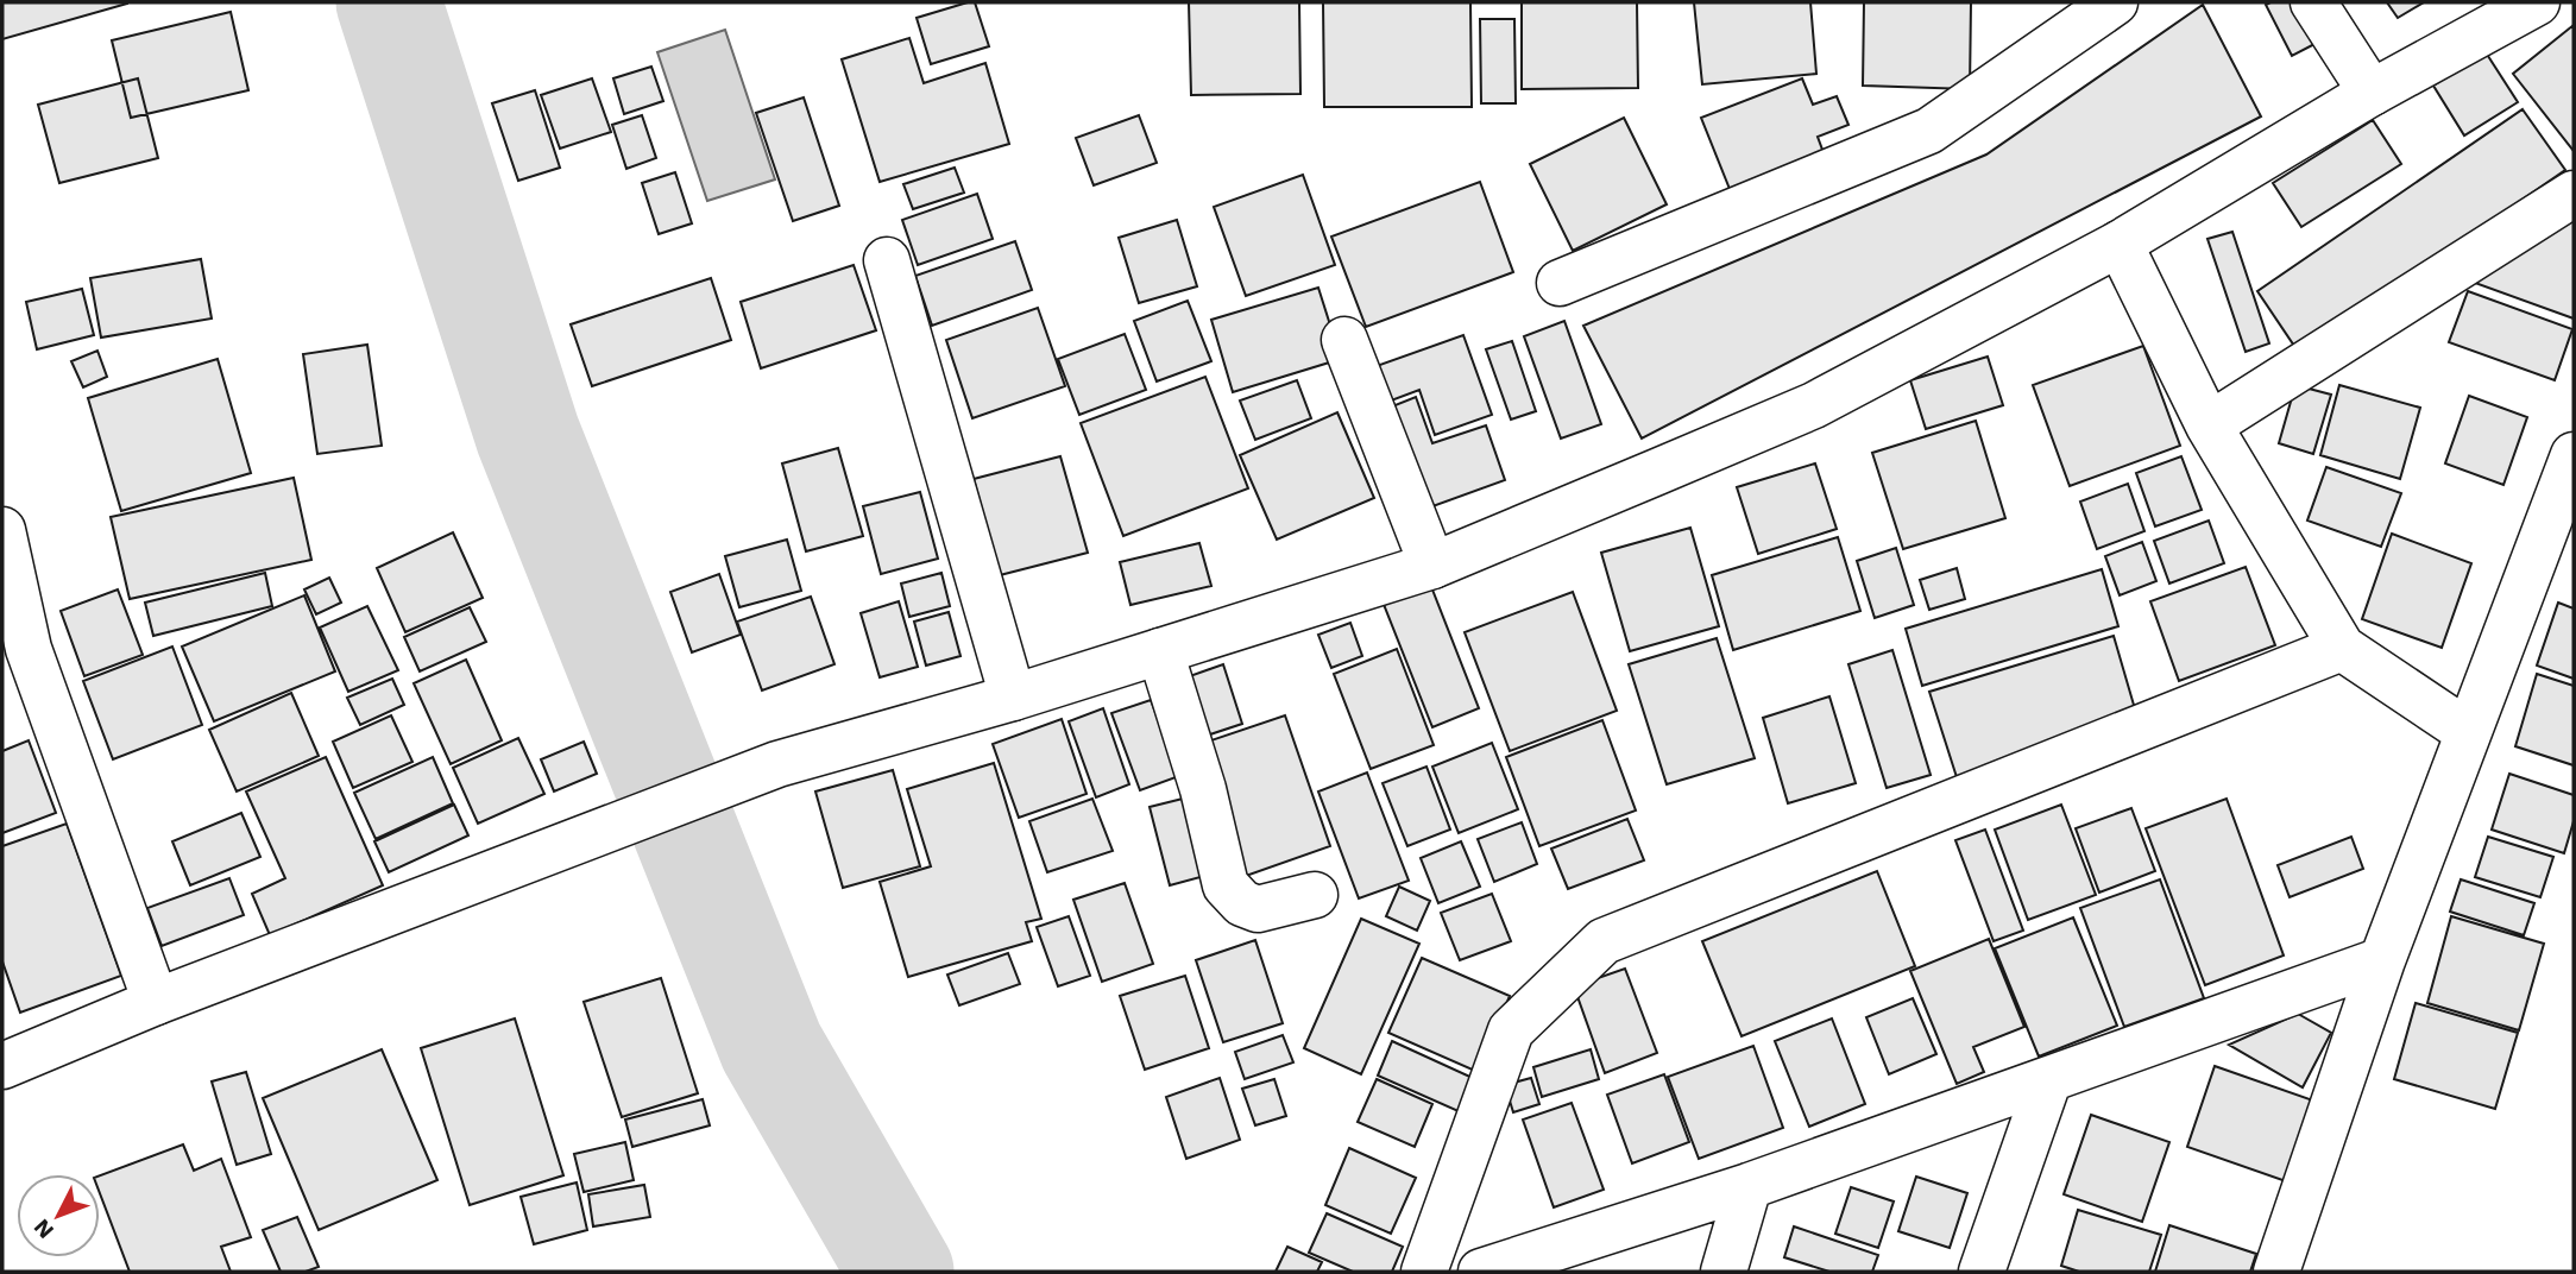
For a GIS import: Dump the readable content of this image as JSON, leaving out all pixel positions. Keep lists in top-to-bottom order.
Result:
{
  "north": "bottom left"
}
